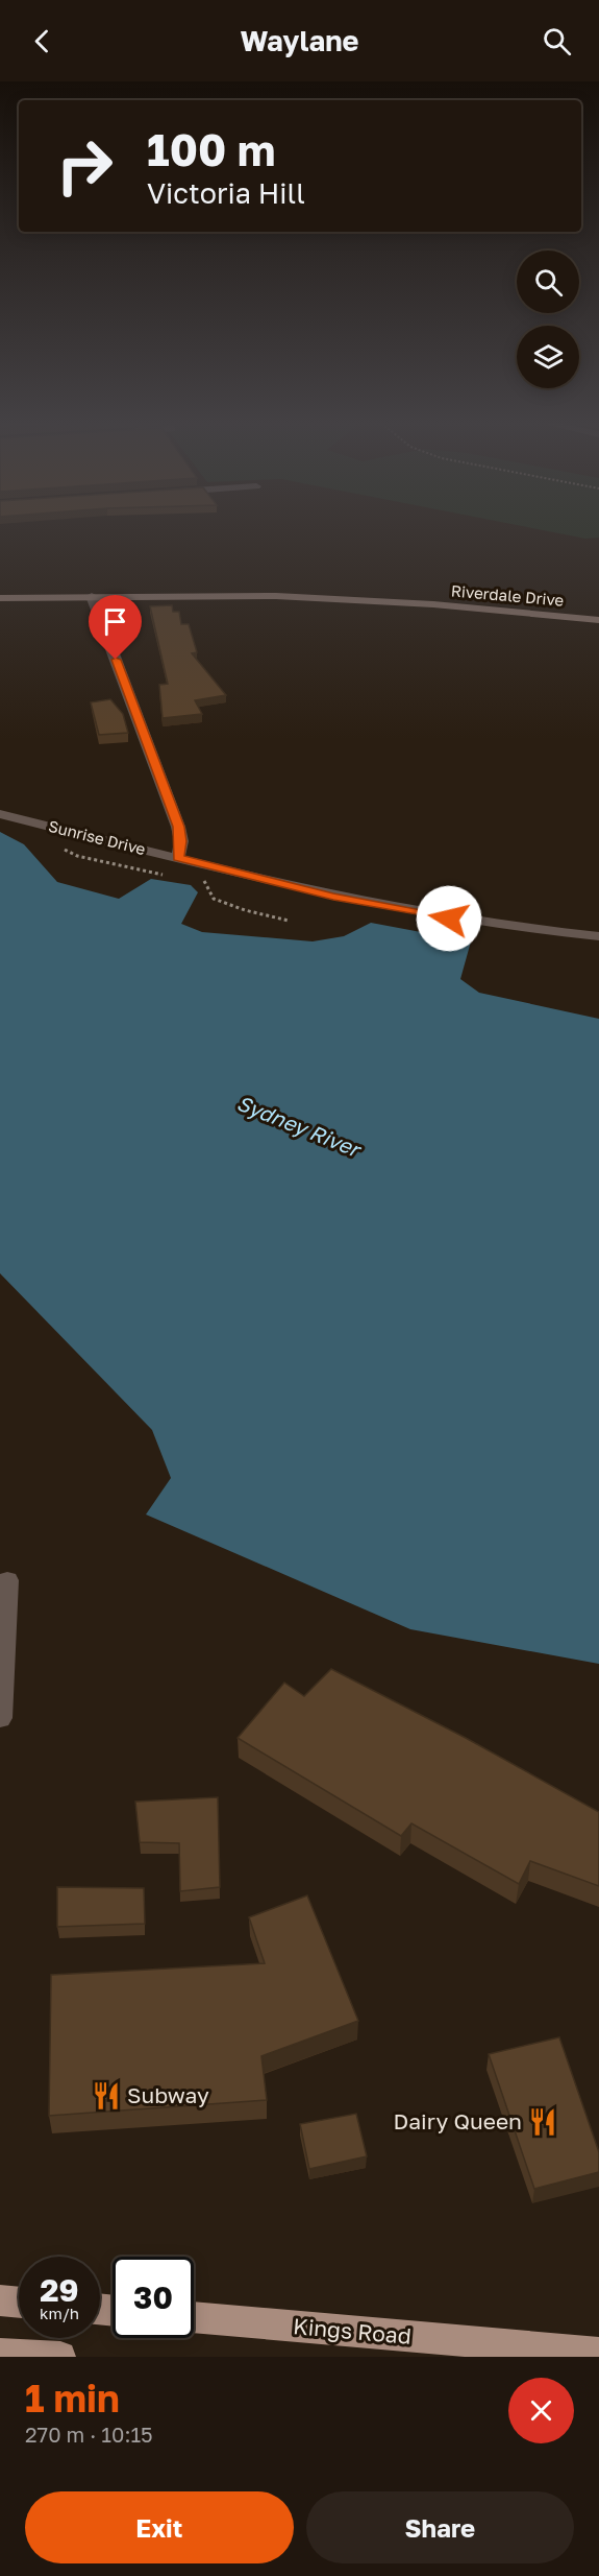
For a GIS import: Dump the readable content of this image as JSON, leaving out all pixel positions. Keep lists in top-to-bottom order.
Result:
{
  "streets": {
    "main road": ["Riverdale Drive", "Kings Road"],
    "street": ["Sunrise Drive"]
  },
  "water": ["Sydney River"],
  "places": {
    "restaurant": ["Subway", "Dairy Queen"]
  },
  "page": {
    "header": "Waylane",
    "turn": ["100 m", "Victoria Hill"],
    "speed": "29 km/h",
    "limit": "30",
    "heading": ["1 min", "270 m · 10:15"],
    "buttons": ["Exit", "Share"]
  }
}
